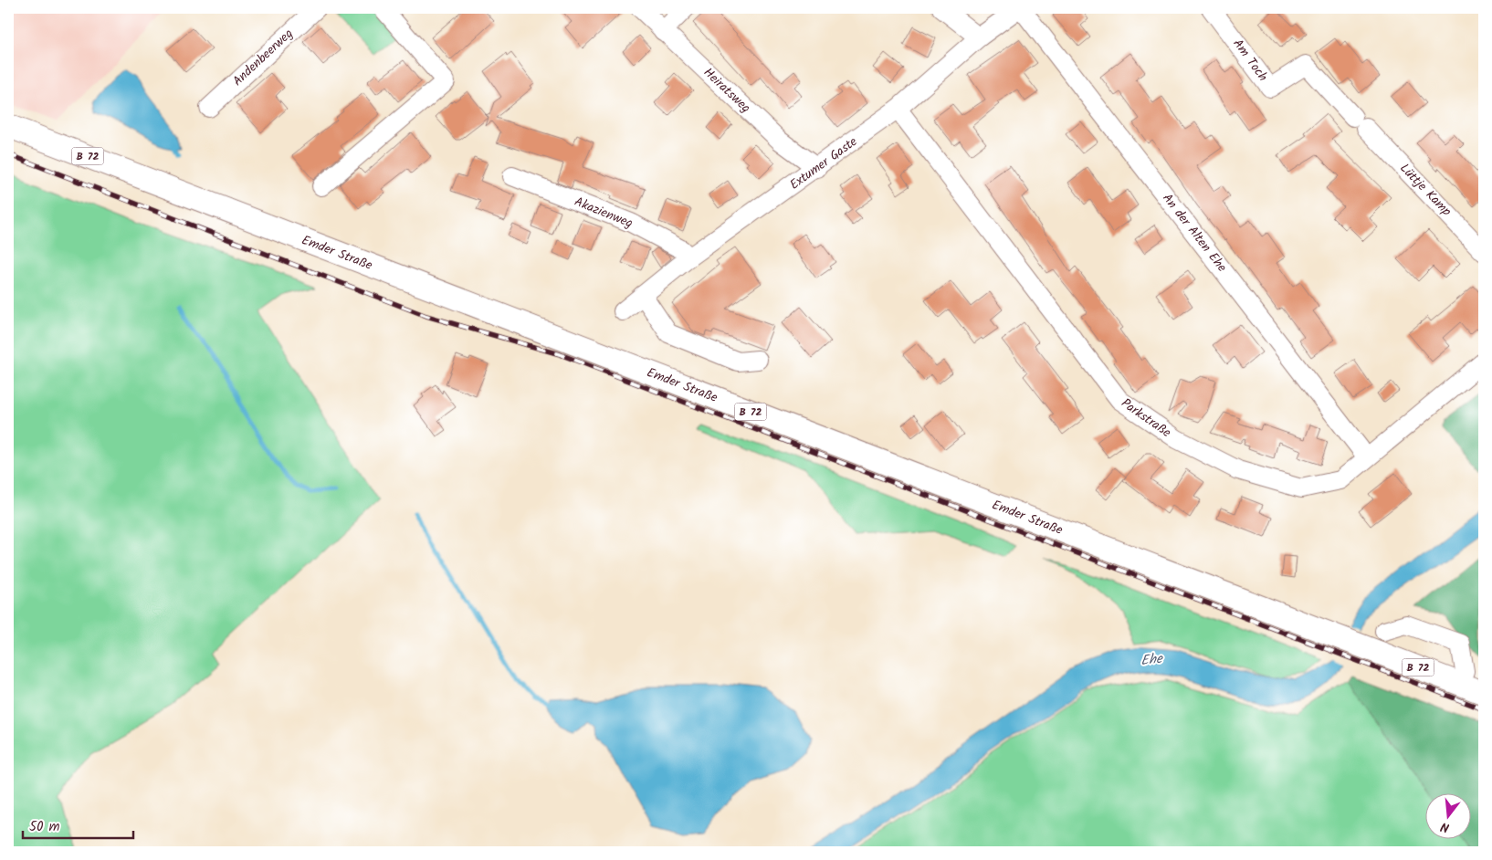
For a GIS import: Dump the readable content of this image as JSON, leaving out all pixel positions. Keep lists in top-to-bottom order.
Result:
{
  "streets": {
    "main road": ["B 72", "Emder Straße"],
    "street": [
      "Andenbeerweg",
      "Am Toch",
      "Heiratsweg",
      "Extumer Gaste",
      "Lüttje Kamp",
      "Akazienweg",
      "An der Alten Ehe",
      "Parkstraße"
    ]
  },
  "crossings": [
    ["Am Toch", "Lüttje Kamp"],
    ["Heiratsweg", "Extumer Gaste"],
    ["Extumer Gaste", "Akazienweg"],
    ["Extumer Gaste", "An der Alten Ehe"],
    ["Extumer Gaste", "Parkstraße"],
    ["An der Alten Ehe", "Parkstraße"]
  ],
  "water": ["Ehe"],
  "scale_bar": "50 m",
  "north": "bottom"
}
